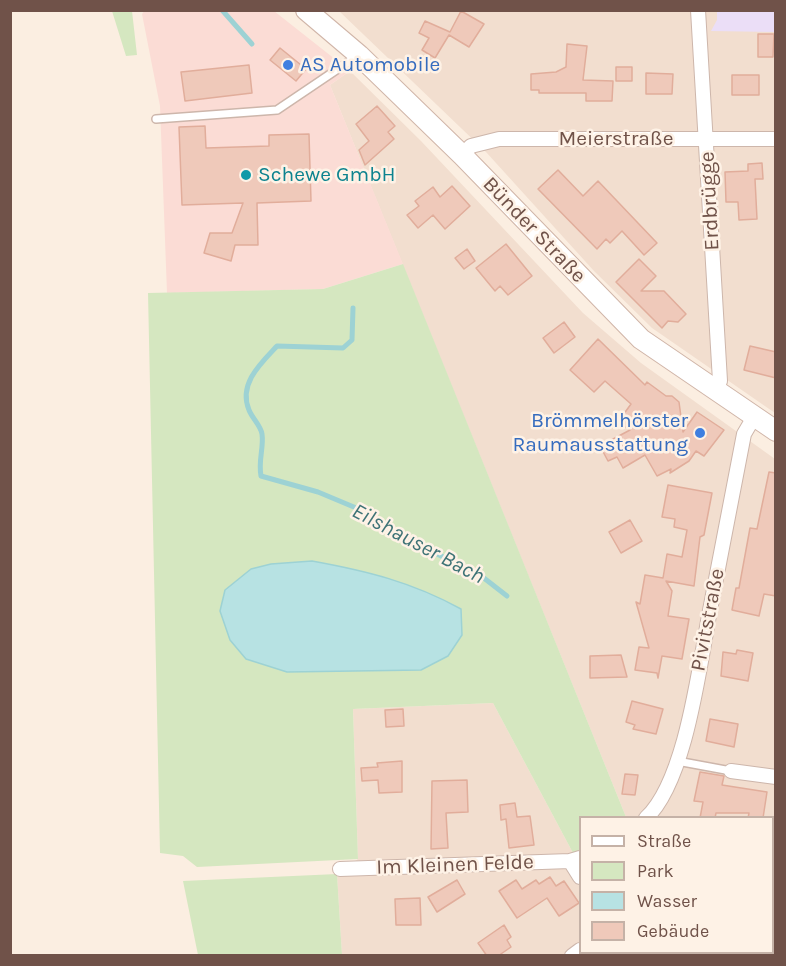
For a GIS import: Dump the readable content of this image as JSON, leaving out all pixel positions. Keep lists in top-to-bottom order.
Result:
{
  "streets": {
    "main road": ["Bünder Straße"],
    "street": [
      "Meierstraße",
      "Erdbrügge",
      "Pivitstraße",
      "Im Kleinen Felde"
    ]
  },
  "crossings": [
    ["Meierstraße", "Erdbrügge"],
    ["Meierstraße", "Bünder Straße"],
    ["Erdbrügge", "Bünder Straße"],
    ["Bünder Straße", "Pivitstraße"]
  ],
  "water": ["Eilshauser Bach"],
  "places": ["AS Automobile", "Schewe GmbH", "Brömmelhörster Raumausstattung"],
  "legend": [
    "Straße",
    "Park",
    "Wasser",
    "Gebäude"
  ]
}
